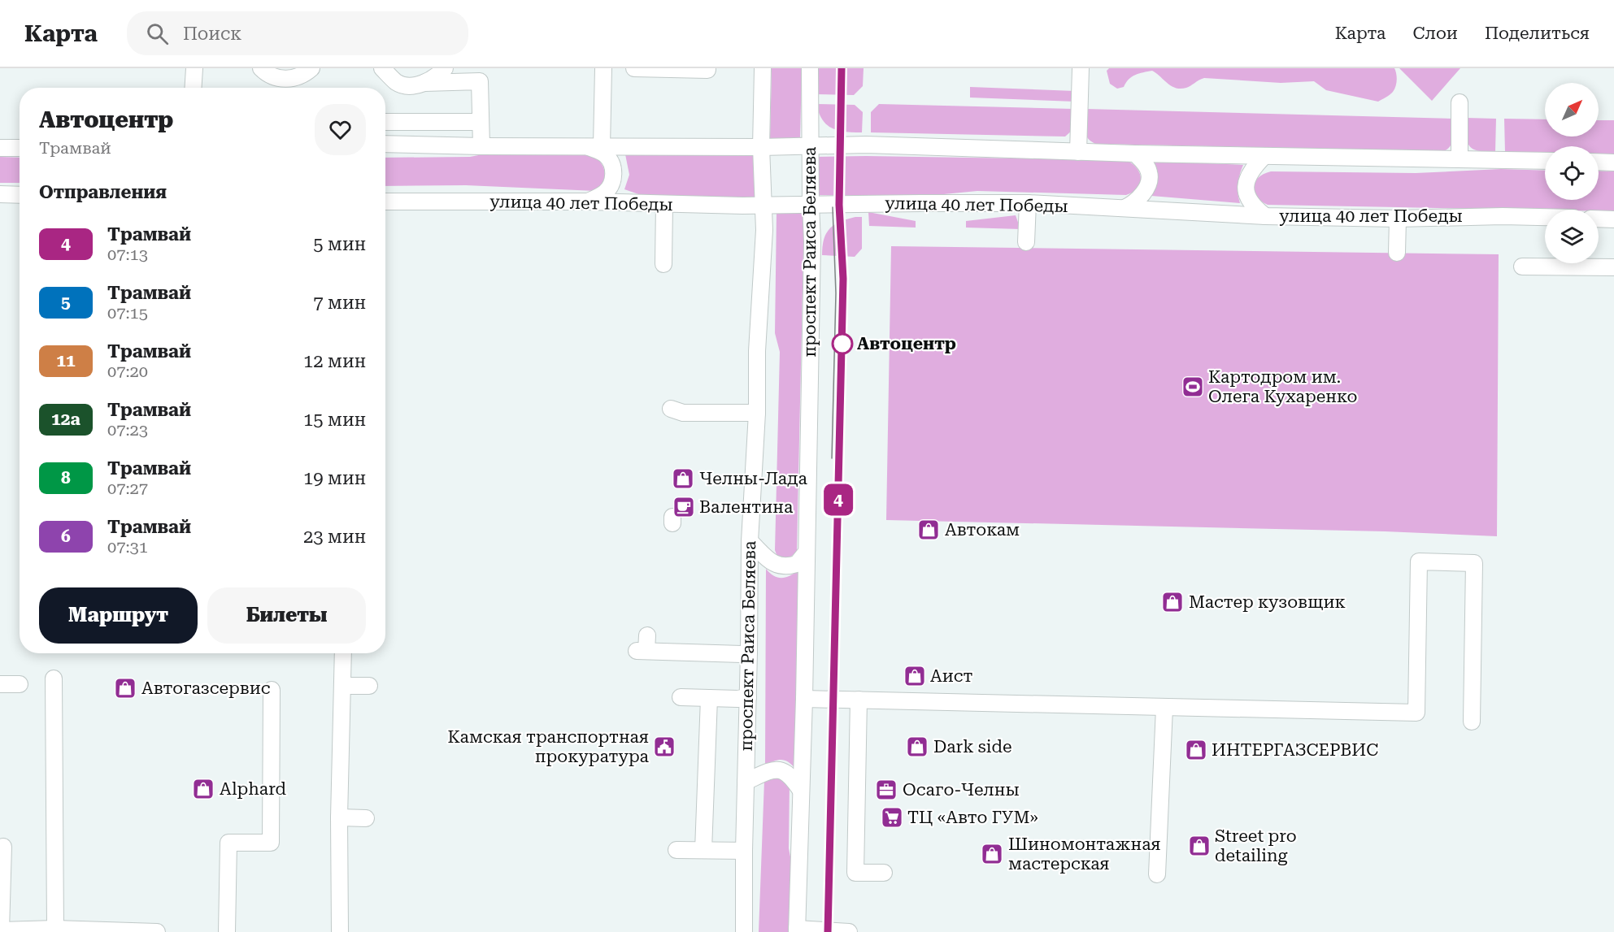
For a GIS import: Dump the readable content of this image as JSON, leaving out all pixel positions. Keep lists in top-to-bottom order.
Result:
{
  "streets": {
    "street": ["улица 40 лет Победы", "проспект Раиса Беляева"]
  },
  "crossings": [
    ["улица 40 лет Победы", "проспект Раиса Беляева"]
  ],
  "places": {
    "other": ["Автоцентр"],
    "sports": ["Картодром им. Олега Кухаренко"],
    "shop": [
      "Челны-Лада",
      "Автокам",
      "Мастер кузовщик",
      "Аист",
      "Автогазсервис",
      "Dark side",
      "ИНТЕРГАЗСЕРВИС",
      "Alphard",
      "Street pro detailing",
      "Шиномонтажная мастерская"
    ],
    "cafe": ["Валентина"],
    "public building": ["Камская транспортная прокуратура"],
    "office": ["Осаго-Челны"],
    "supermarket": ["ТЦ «Авто ГУМ»"]
  },
  "lines": ["tram line 4"],
  "north": "top right",
  "page": {
    "header": "Карта",
    "search": "Поиск",
    "nav": ["Карта", "Слои", "Поделиться"],
    "on_map": "4",
    "heading": [
      ["Автоцентр", "Трамвай"],
      "Отправления"
    ],
    "list": [
      {
        "mark": "4",
        "name": "Трамвай",
        "note": "07:13",
        "value": "5 мин"
      },
      {
        "mark": "5",
        "name": "Трамвай",
        "note": "07:15",
        "value": "7 мин"
      },
      {
        "mark": "11",
        "name": "Трамвай",
        "note": "07:20",
        "value": "12 мин"
      },
      {
        "mark": "12а",
        "name": "Трамвай",
        "note": "07:23",
        "value": "15 мин"
      },
      {
        "mark": "8",
        "name": "Трамвай",
        "note": "07:27",
        "value": "19 мин"
      },
      {
        "mark": "6",
        "name": "Трамвай",
        "note": "07:31",
        "value": "23 мин"
      }
    ],
    "buttons": ["Маршрут", "Билеты"]
  }
}
